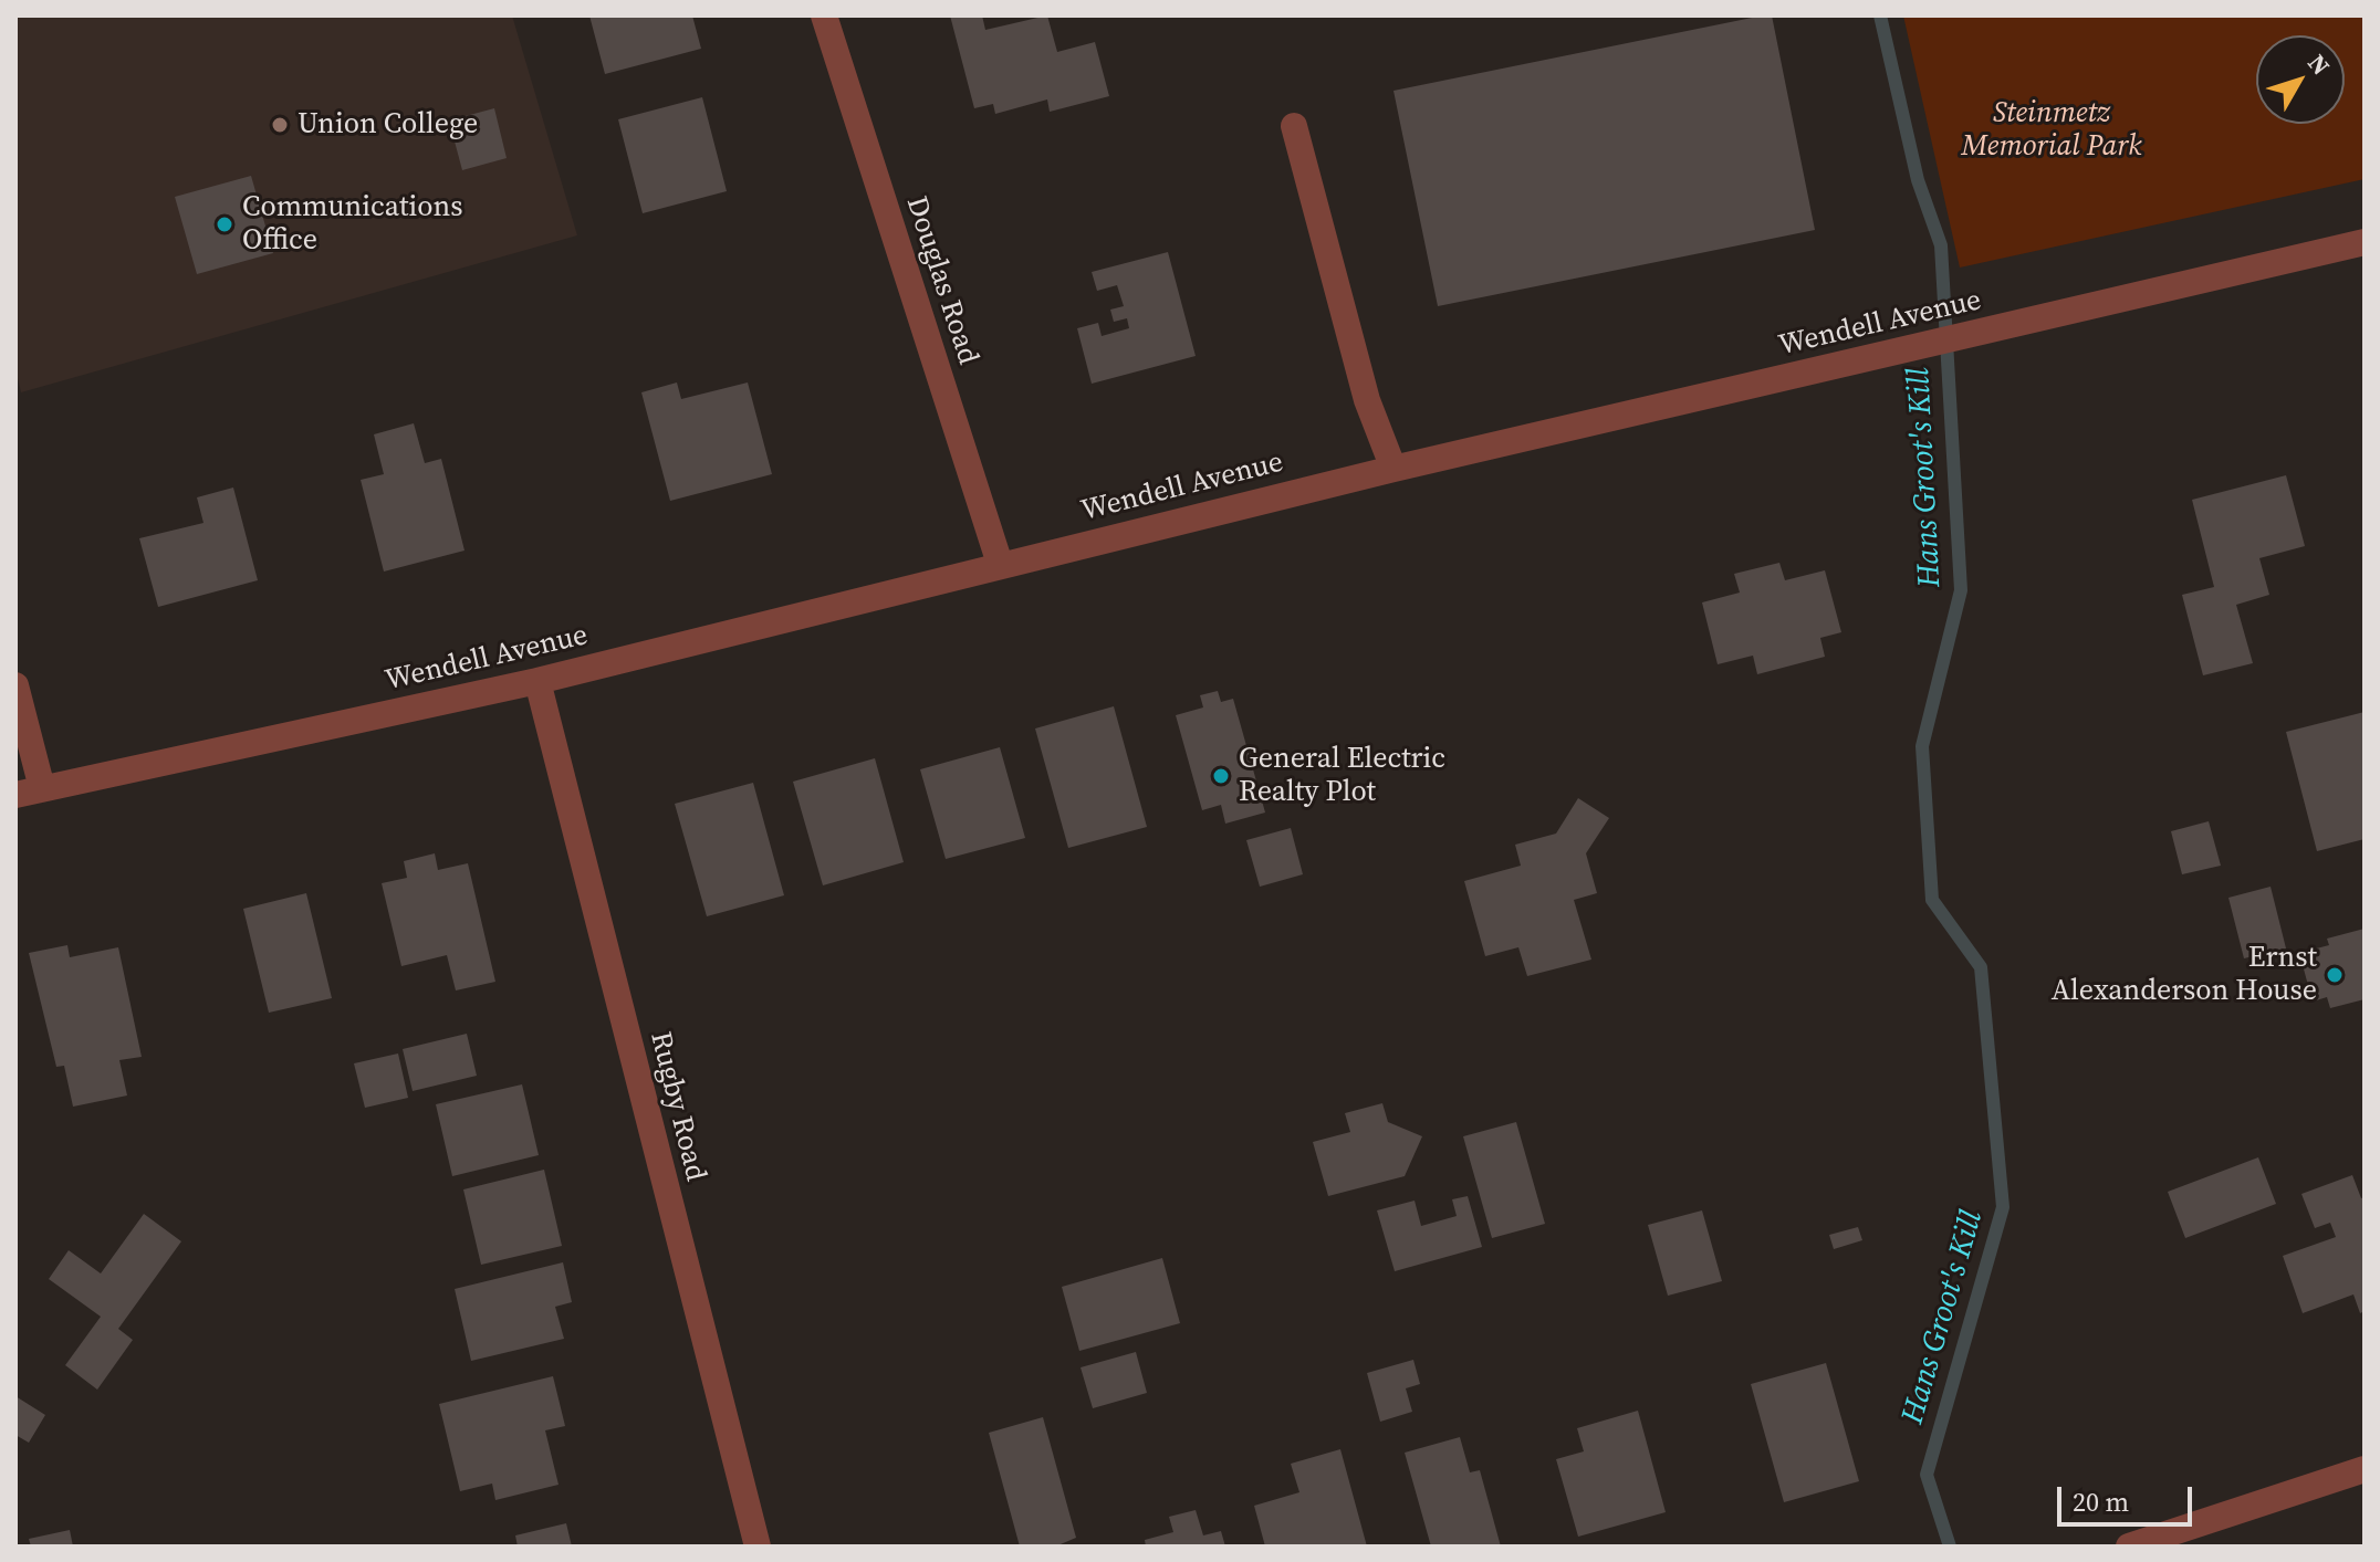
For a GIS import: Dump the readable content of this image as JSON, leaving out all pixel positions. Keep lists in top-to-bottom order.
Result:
{
  "streets": {
    "street": ["Douglas Road", "Wendell Avenue", "Rugby Road"]
  },
  "crossings": [
    ["Douglas Road", "Wendell Avenue"],
    ["Wendell Avenue", "Rugby Road"]
  ],
  "water": ["Hans Groot's Kill"],
  "parks": ["Steinmetz Memorial Park"],
  "places": [
    "Union College",
    "Communications Office",
    "General Electric Realty Plot",
    "Ernst Alexanderson House"
  ],
  "scale_bar": "20 m",
  "north": "top right"
}
